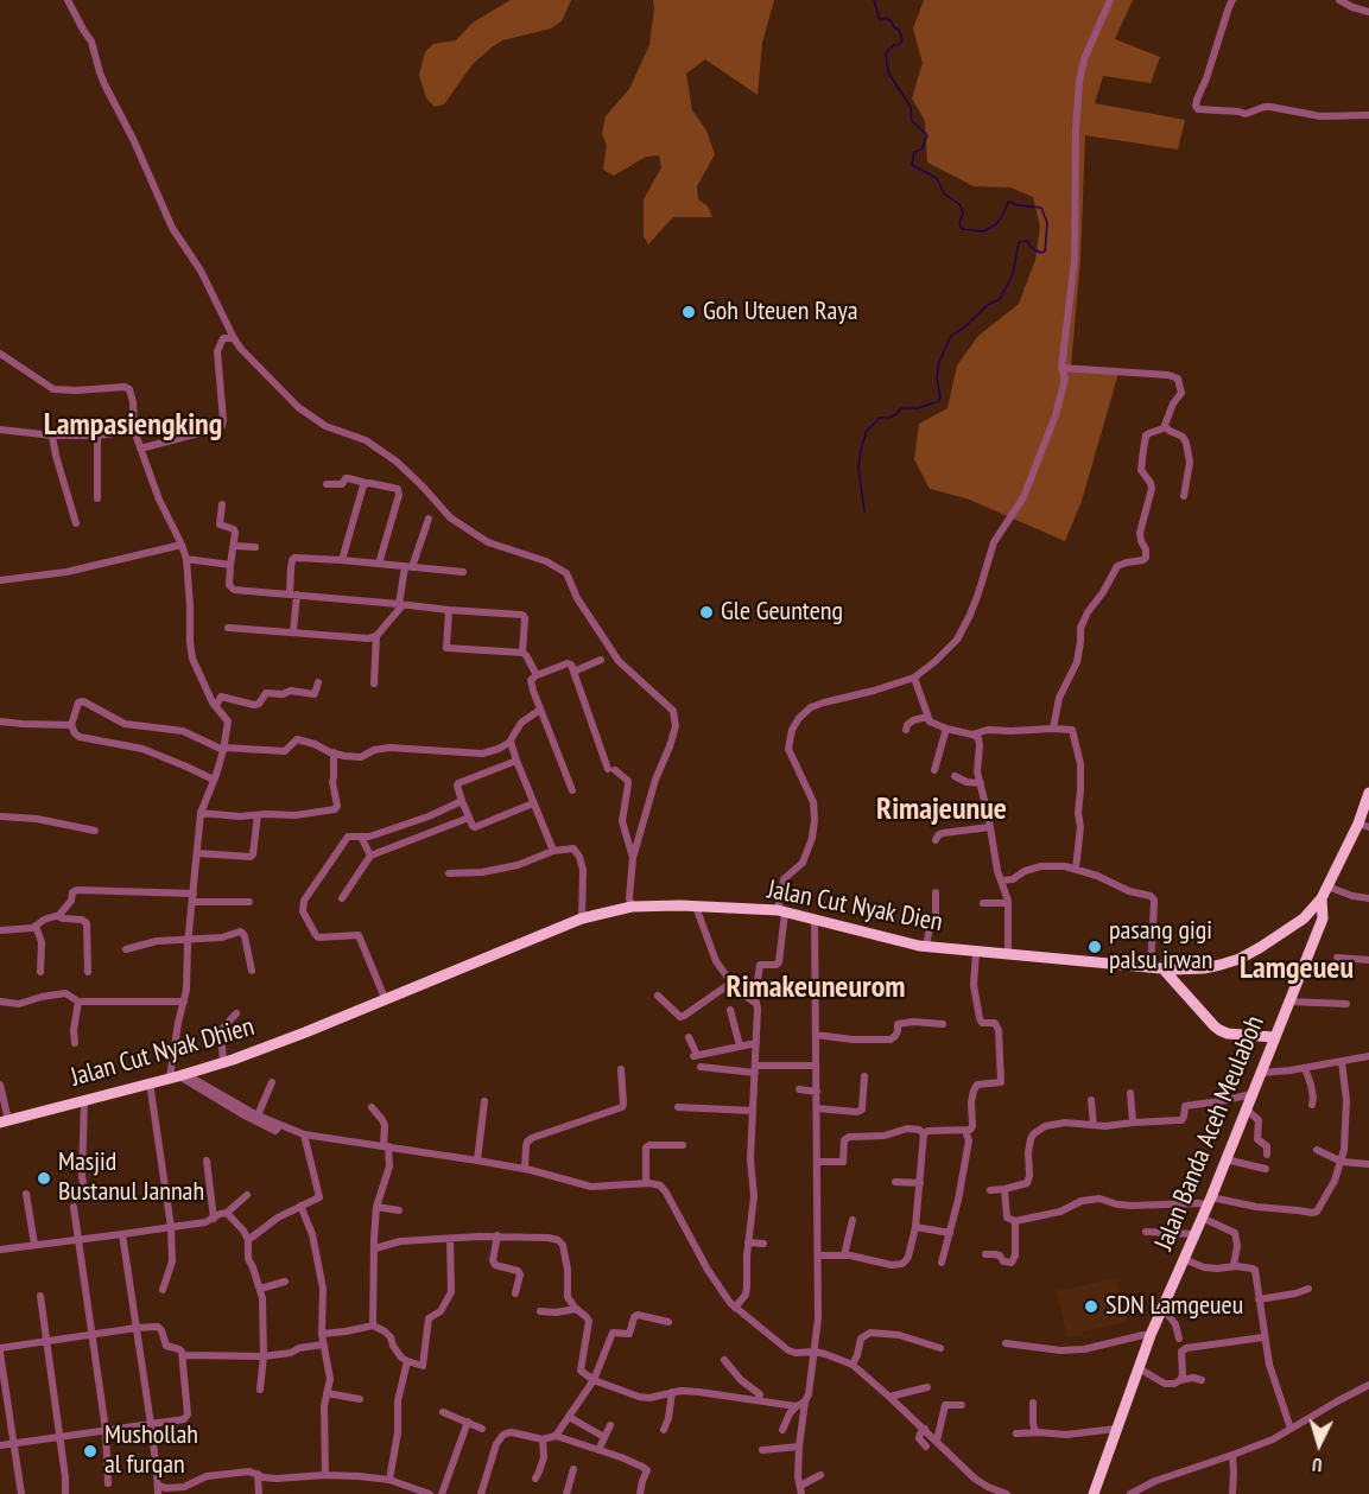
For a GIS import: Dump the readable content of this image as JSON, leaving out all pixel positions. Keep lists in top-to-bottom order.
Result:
{
  "streets": {
    "highway": ["Jalan Cut Nyak Dien", "Jalan Cut Nyak Dhien", "Jalan Banda Aceh Meulaboh"]
  },
  "crossings": [
    ["Jalan Cut Nyak Dien", "Jalan Cut Nyak Dhien"],
    ["Jalan Cut Nyak Dien", "Jalan Banda Aceh Meulaboh"]
  ],
  "districts": [
    "Lampasiengking",
    "Rimajeunue",
    "Lamgeueu",
    "Rimakeuneurom"
  ],
  "places": [
    "Goh Uteuen Raya",
    "Gle Geunteng",
    "pasang gigi palsu irwan",
    "Masjid Bustanul Jannah",
    "SDN Lamgeueu",
    "Mushollah al furqan"
  ],
  "north": "bottom"
}
